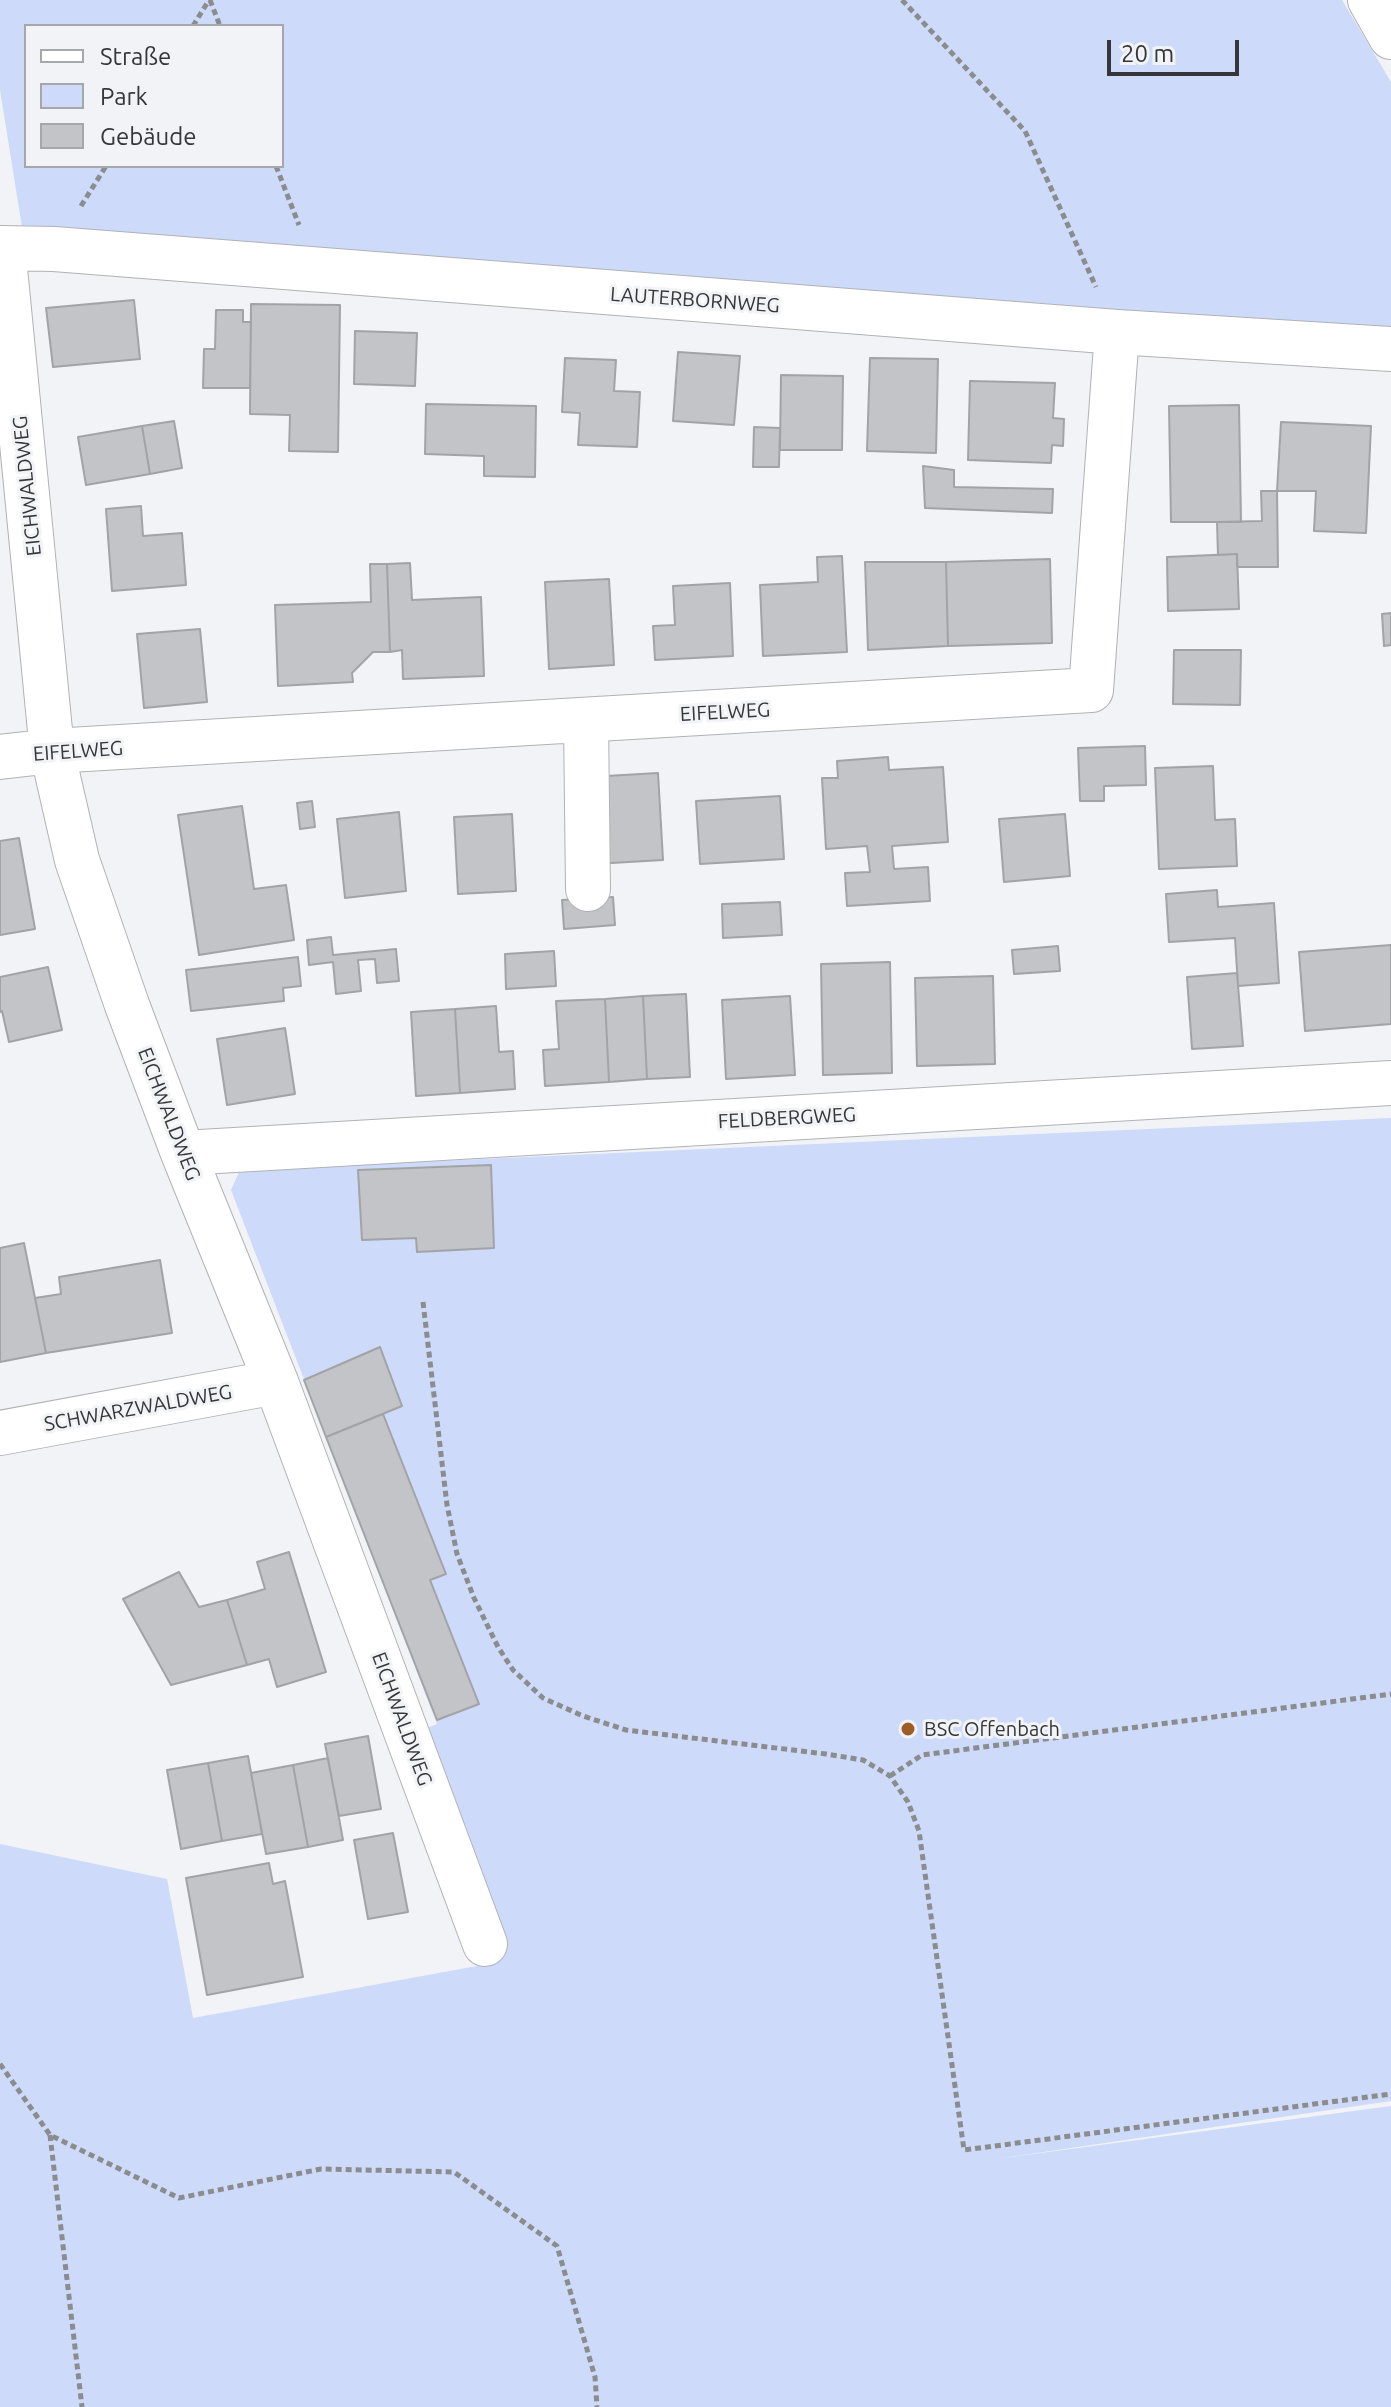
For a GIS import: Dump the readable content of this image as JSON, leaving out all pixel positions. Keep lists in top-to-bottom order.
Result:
{
  "streets": {
    "street": [
      "LAUTERBORNWEG",
      "EICHWALDWEG",
      "EIFELWEG",
      "FELDBERGWEG",
      "SCHWARZWALDWEG"
    ]
  },
  "crossings": [
    ["LAUTERBORNWEG", "EICHWALDWEG"],
    ["LAUTERBORNWEG", "EIFELWEG"],
    ["EICHWALDWEG", "EIFELWEG"],
    ["EICHWALDWEG", "FELDBERGWEG"],
    ["EICHWALDWEG", "SCHWARZWALDWEG"]
  ],
  "places": ["BSC Offenbach"],
  "legend": ["Straße", "Park", "Gebäude"],
  "scale_bar": "20 m"
}
